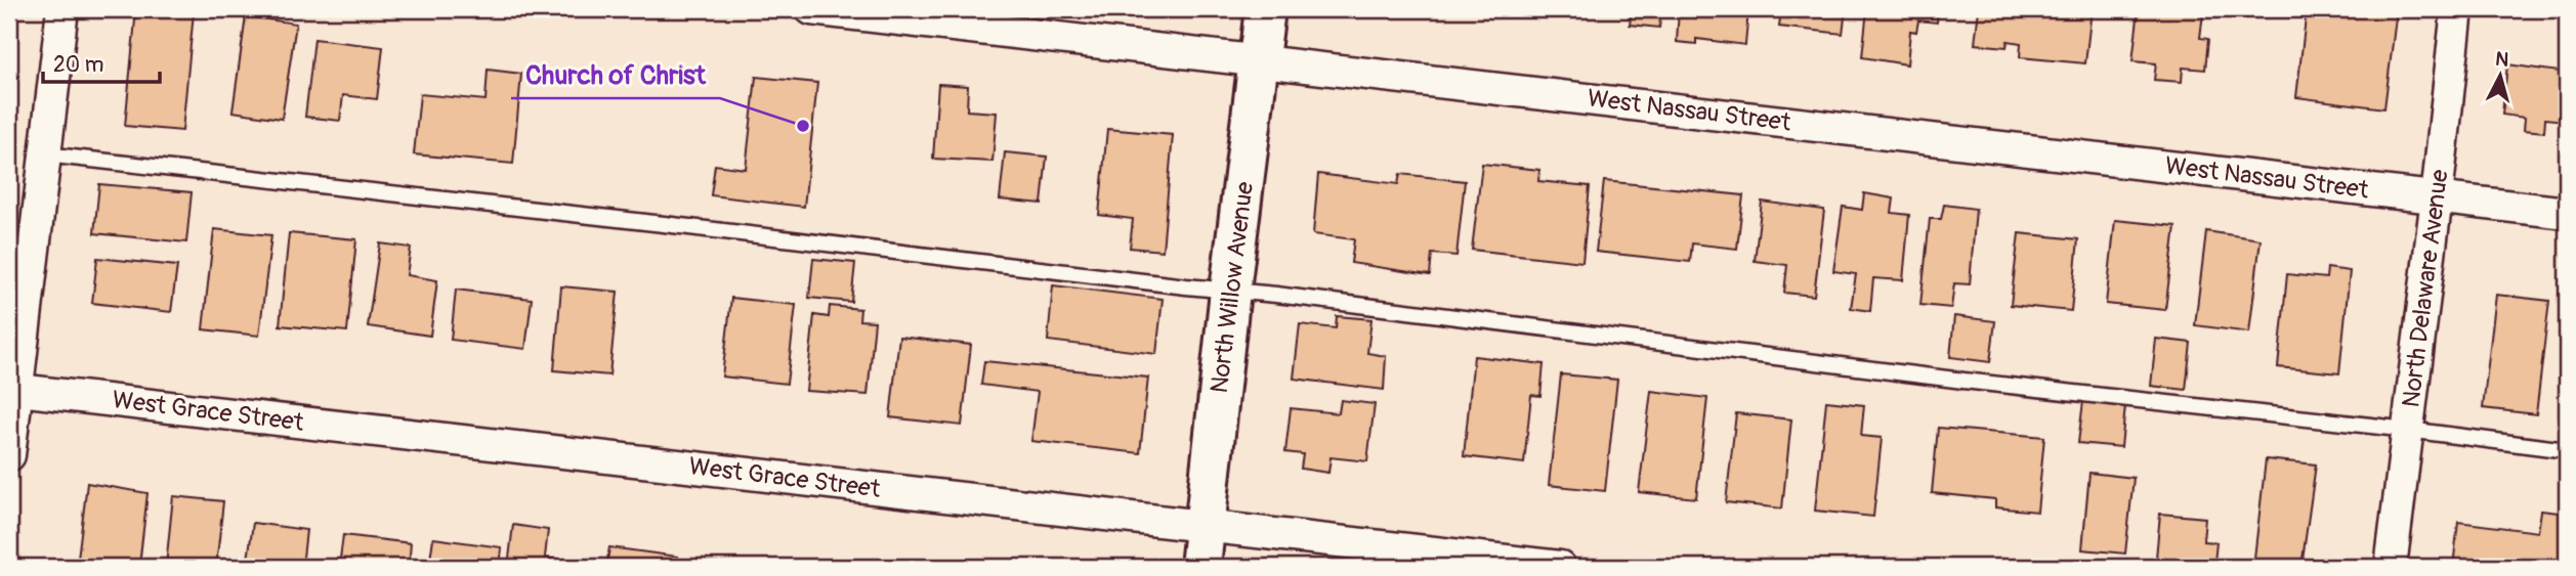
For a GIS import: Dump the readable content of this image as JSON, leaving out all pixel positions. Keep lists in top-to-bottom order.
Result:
{
  "streets": {
    "street": [
      "West Nassau Street",
      "North Willow Avenue",
      "North Delaware Avenue",
      "West Grace Street"
    ]
  },
  "crossings": [
    ["West Nassau Street", "North Willow Avenue"],
    ["West Nassau Street", "North Delaware Avenue"],
    ["North Willow Avenue", "West Grace Street"]
  ],
  "places": ["Church of Christ"],
  "scale_bar": "20 m",
  "north": "top"
}
